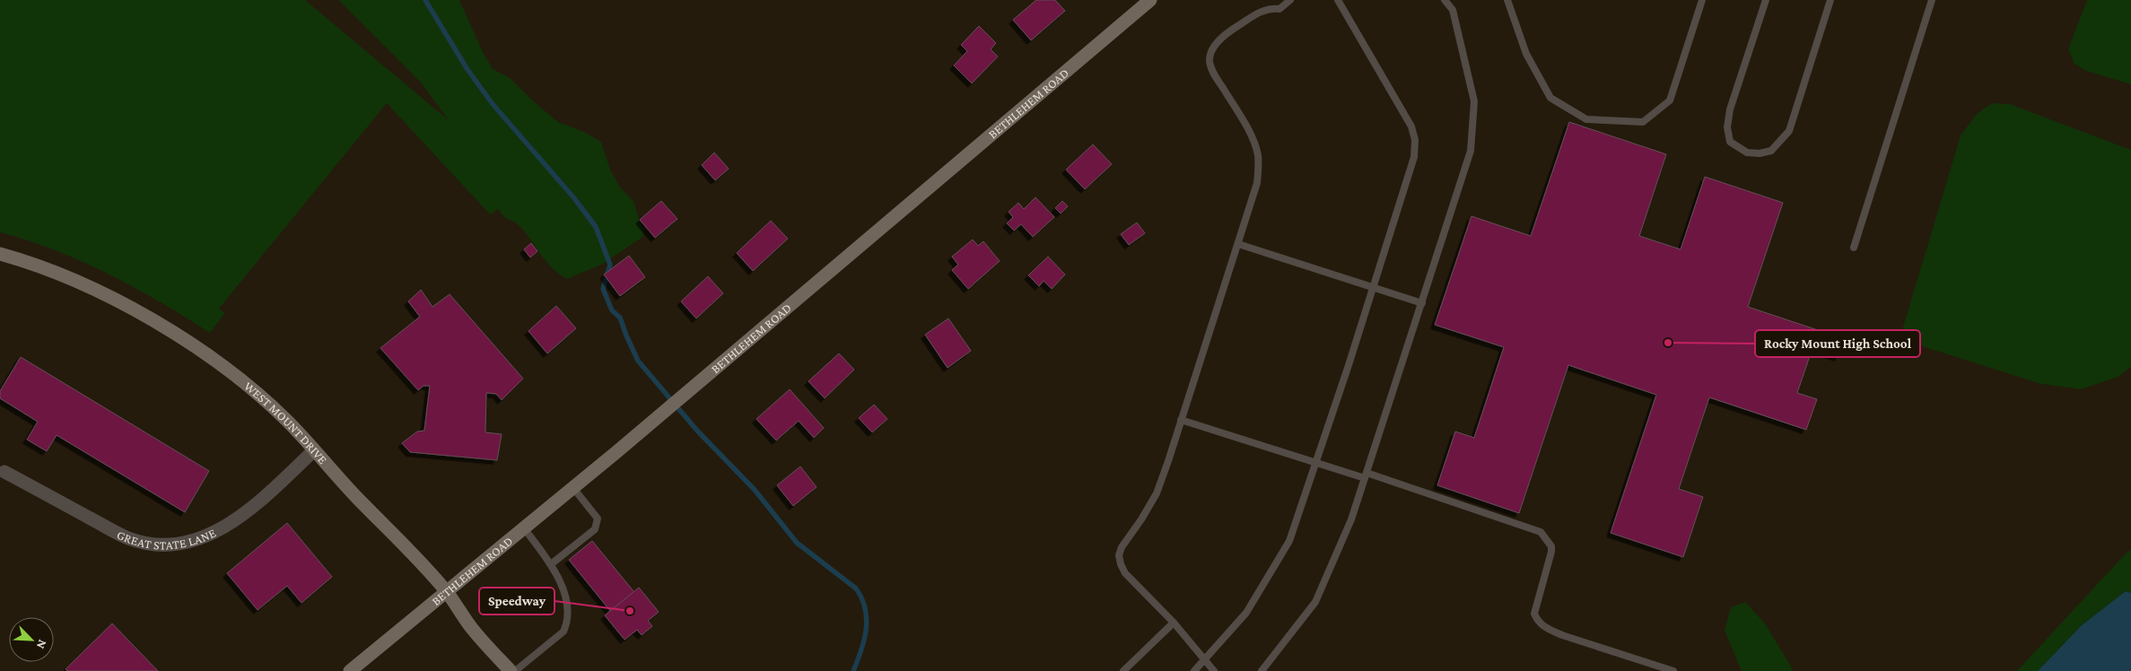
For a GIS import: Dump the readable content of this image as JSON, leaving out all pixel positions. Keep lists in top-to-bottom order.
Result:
{
  "streets": {
    "main road": ["BETHLEHEM ROAD", "WEST MOUNT DRIVE"],
    "street": ["GREAT STATE LANE"]
  },
  "crossings": [
    ["BETHLEHEM ROAD", "WEST MOUNT DRIVE"],
    ["WEST MOUNT DRIVE", "GREAT STATE LANE"]
  ],
  "places": ["Rocky Mount High School", "Speedway"],
  "north": "bottom right"
}
